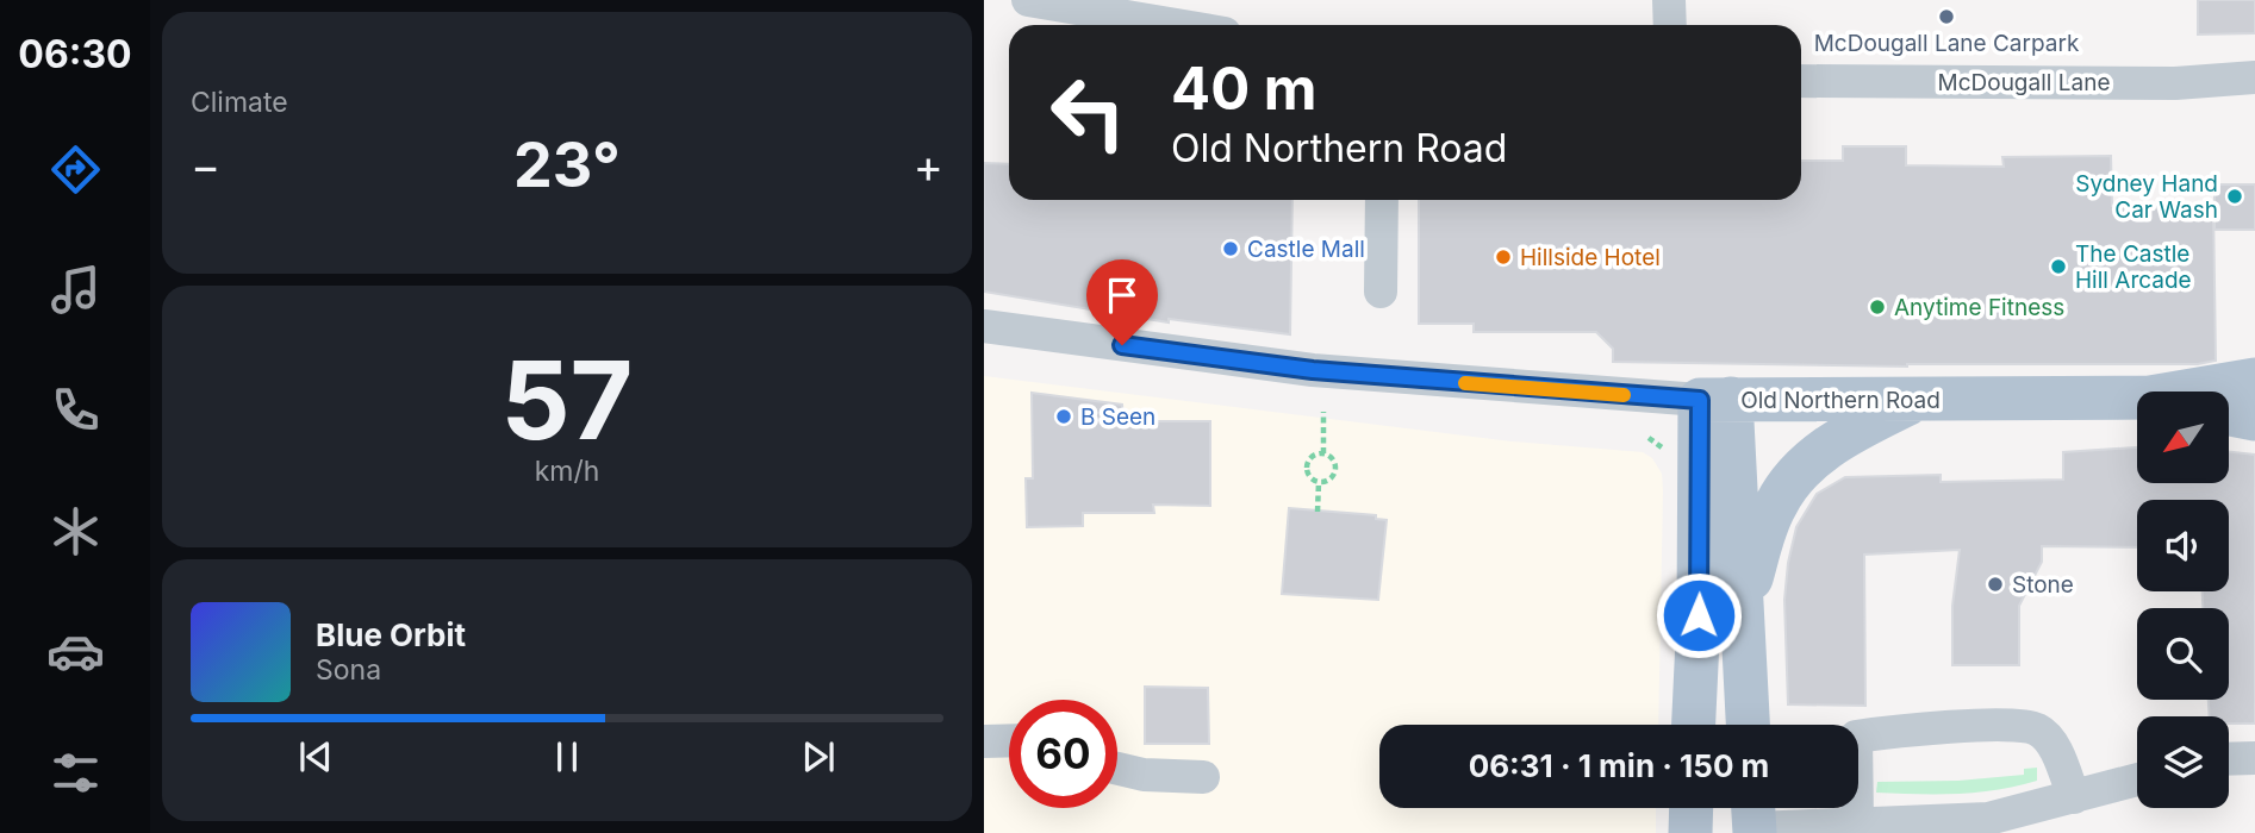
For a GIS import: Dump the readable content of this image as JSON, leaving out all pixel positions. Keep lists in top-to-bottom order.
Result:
{
  "streets": {
    "main road": ["Old Northern Road"],
    "street": ["McDougall Lane"]
  },
  "places": [
    "McDougall Lane Carpark",
    "Sydney Hand Car Wash",
    "Castle Mall",
    "Hillside Hotel",
    "The Castle Hill Arcade",
    "Anytime Fitness",
    "B Seen",
    "Stone"
  ],
  "north": "bottom left",
  "page": {
    "tabs": "06:30",
    "tile": [
      "Climate",
      ["57", "km/h"]
    ],
    "turn": ["40 m", "Old Northern Road"],
    "heat": ["−", "23°", "+"],
    "song": ["Blue Orbit", "Sona"],
    "limit": "60",
    "trip": "06:31 · 1 min · 150 m"
  }
}
